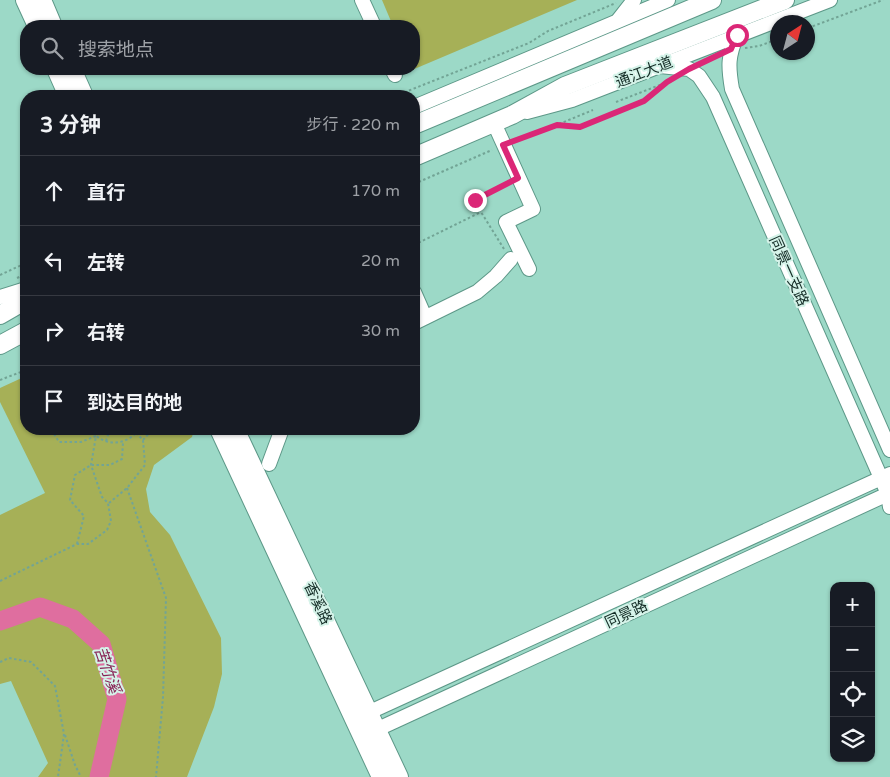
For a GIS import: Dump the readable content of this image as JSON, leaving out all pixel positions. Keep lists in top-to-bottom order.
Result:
{
  "streets": {
    "main road": ["通江大道", "香溪路"],
    "street": ["同景一支路", "同景路"]
  },
  "crossings": [
    ["通江大道", "同景一支路"],
    ["同景一支路", "同景路"],
    ["香溪路", "同景路"]
  ],
  "water": ["苦竹溪"],
  "north": "top right",
  "page": {
    "search": "搜索地点",
    "heading": ["3 分钟", "步行 · 220 m"],
    "list": [
      ["直行", "170 m"],
      ["左转", "20 m"],
      ["右转", "30 m"],
      "到达目的地"
    ],
    "map_buttons": ["+", "−"]
  }
}
